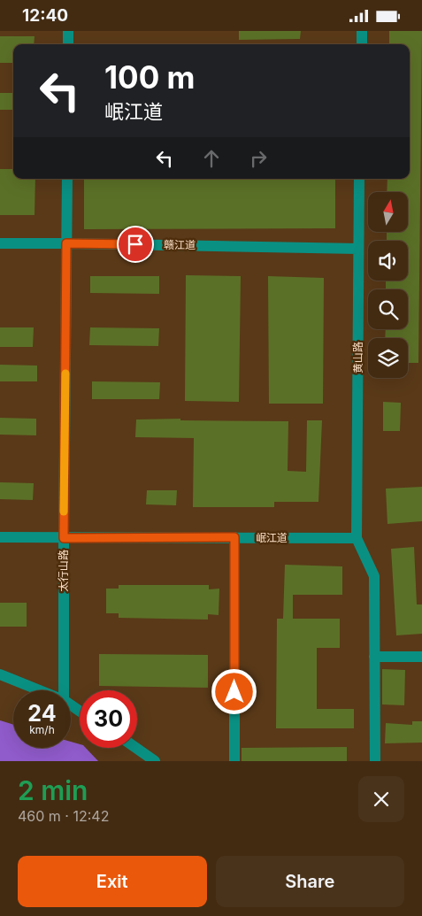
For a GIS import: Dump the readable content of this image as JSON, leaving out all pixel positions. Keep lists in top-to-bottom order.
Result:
{
  "streets": {
    "street": [
      "赣江道",
      "黄山路",
      "岷江道",
      "太行山路"
    ]
  },
  "crossings": [
    ["赣江道", "黄山路"],
    ["赣江道", "太行山路"],
    ["黄山路", "岷江道"],
    ["岷江道", "太行山路"]
  ],
  "north": "top",
  "page": {
    "status": "12:40",
    "turn": ["100 m", "岷江道"],
    "speed": "24 km/h",
    "limit": "30",
    "heading": ["2 min", "460 m · 12:42"],
    "buttons": ["Exit", "Share"]
  }
}
